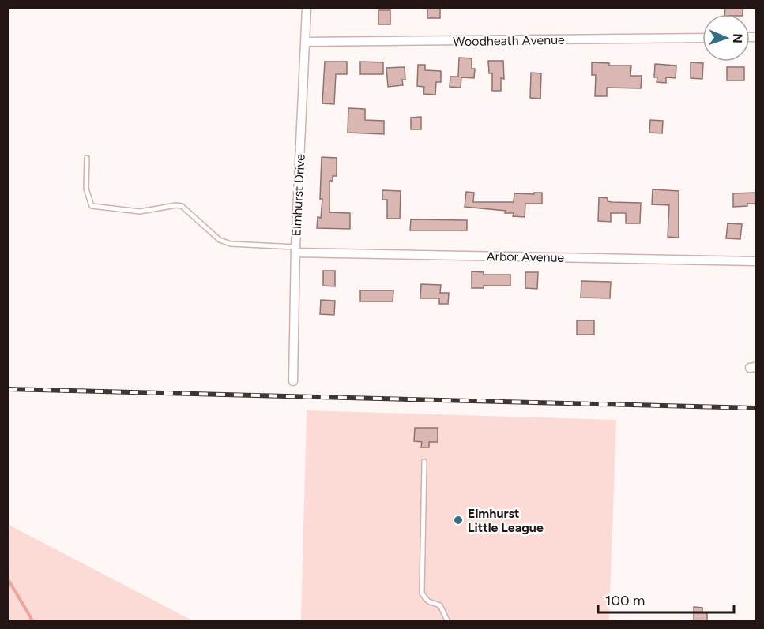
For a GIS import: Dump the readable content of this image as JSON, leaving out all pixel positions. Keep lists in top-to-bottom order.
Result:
{
  "streets": {
    "street": ["Woodheath Avenue", "Elmhurst Drive", "Arbor Avenue"]
  },
  "crossings": [
    ["Woodheath Avenue", "Elmhurst Drive"],
    ["Elmhurst Drive", "Arbor Avenue"]
  ],
  "places": ["Elmhurst Little League"],
  "scale_bar": "100 m",
  "north": "right"
}
